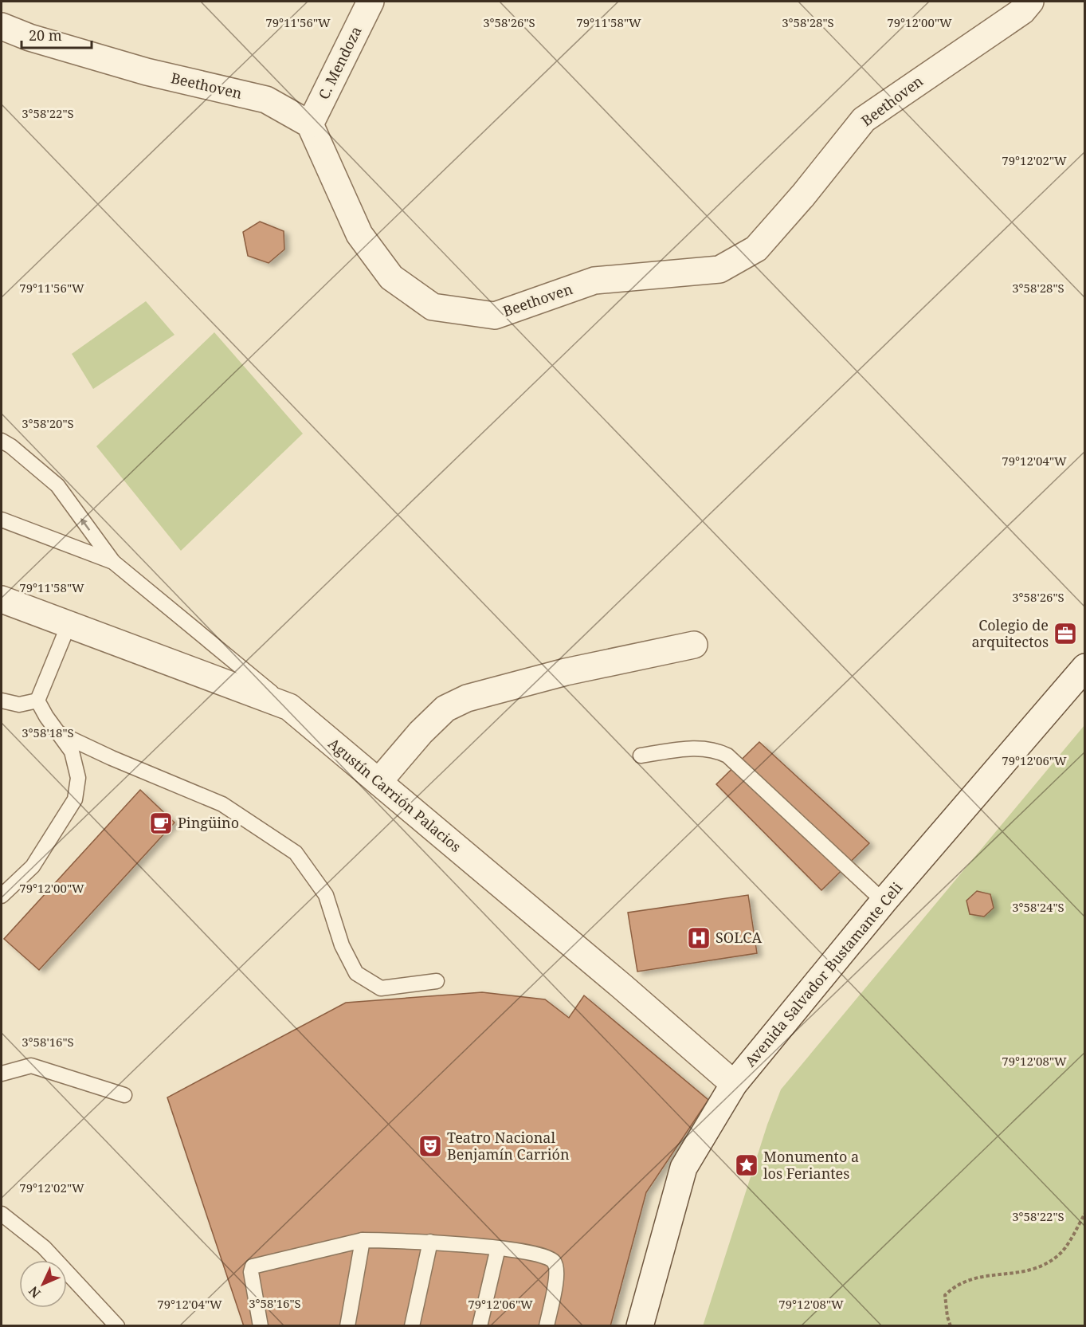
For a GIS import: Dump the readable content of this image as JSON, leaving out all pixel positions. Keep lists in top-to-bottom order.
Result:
{
  "streets": {
    "street": [
      "C. Mendoza",
      "Beethoven",
      "Agustín Carrión Palacios",
      "Avenida Salvador Bustamante Celi"
    ]
  },
  "crossings": [
    ["C. Mendoza", "Beethoven"],
    ["Agustín Carrión Palacios", "Avenida Salvador Bustamante Celi"]
  ],
  "places": {
    "office": ["Colegio de arquitectos"],
    "cafe": ["Pingüino"],
    "hospital": ["SOLCA"],
    "theatre": ["Teatro Nacional Benjamín Carrión"],
    "place": ["Monumento a los Feriantes"]
  },
  "scale_bar": "20 m",
  "north": "bottom left",
  "coordinates": [
    "79°11'56\"W",
    "79°11'58\"W",
    "79°12'00\"W",
    "3°58'26\"S",
    "3°58'28\"S",
    "3°58'22\"S",
    "79°12'02\"W",
    "3°58'20\"S",
    "79°12'04\"W",
    "3°58'18\"S",
    "79°12'06\"W",
    "3°58'24\"S",
    "3°58'16\"S",
    "79°12'08\"W"
  ]
}
